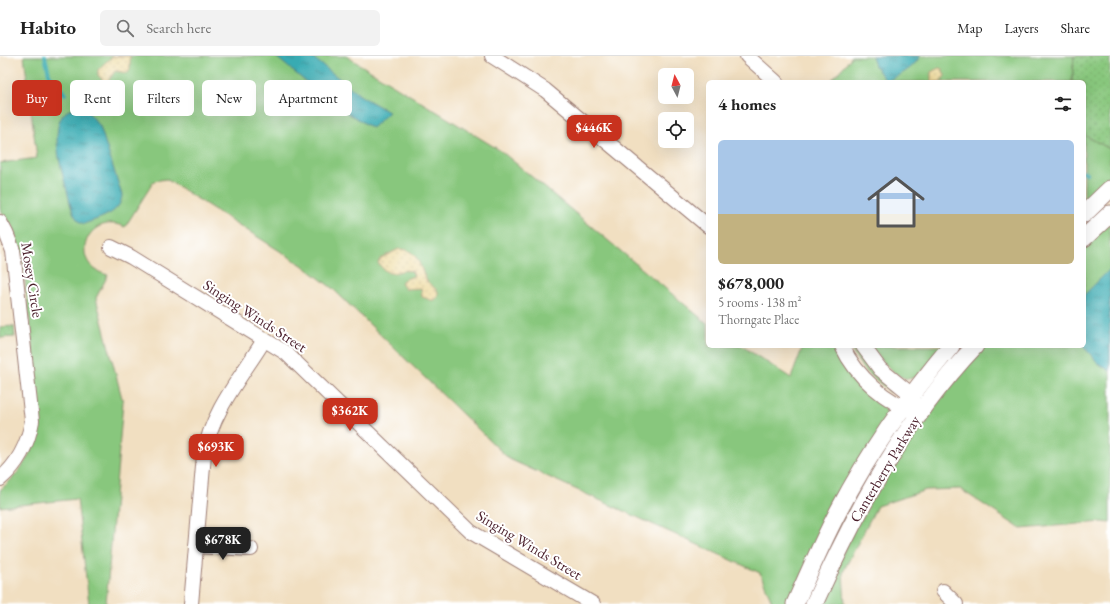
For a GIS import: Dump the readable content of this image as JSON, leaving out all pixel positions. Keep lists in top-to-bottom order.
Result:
{
  "streets": {
    "street": ["Mosey Circle", "Singing Winds Street", "Canterberry Parkway"]
  },
  "north": "top",
  "page": {
    "header": "Habito",
    "search": "Search here",
    "nav": ["Map", "Layers", "Share"],
    "chip": [
      "Buy",
      "Rent",
      "Filters",
      "New",
      "Apartment"
    ],
    "heading": "4 homes",
    "price": [
      "$446K",
      "$362K",
      "$693K",
      "$678K"
    ],
    "list": [
      {
        "name": "$678,000",
        "note": "5 rooms · 138 m² · Thorngate Place"
      }
    ]
  }
}
